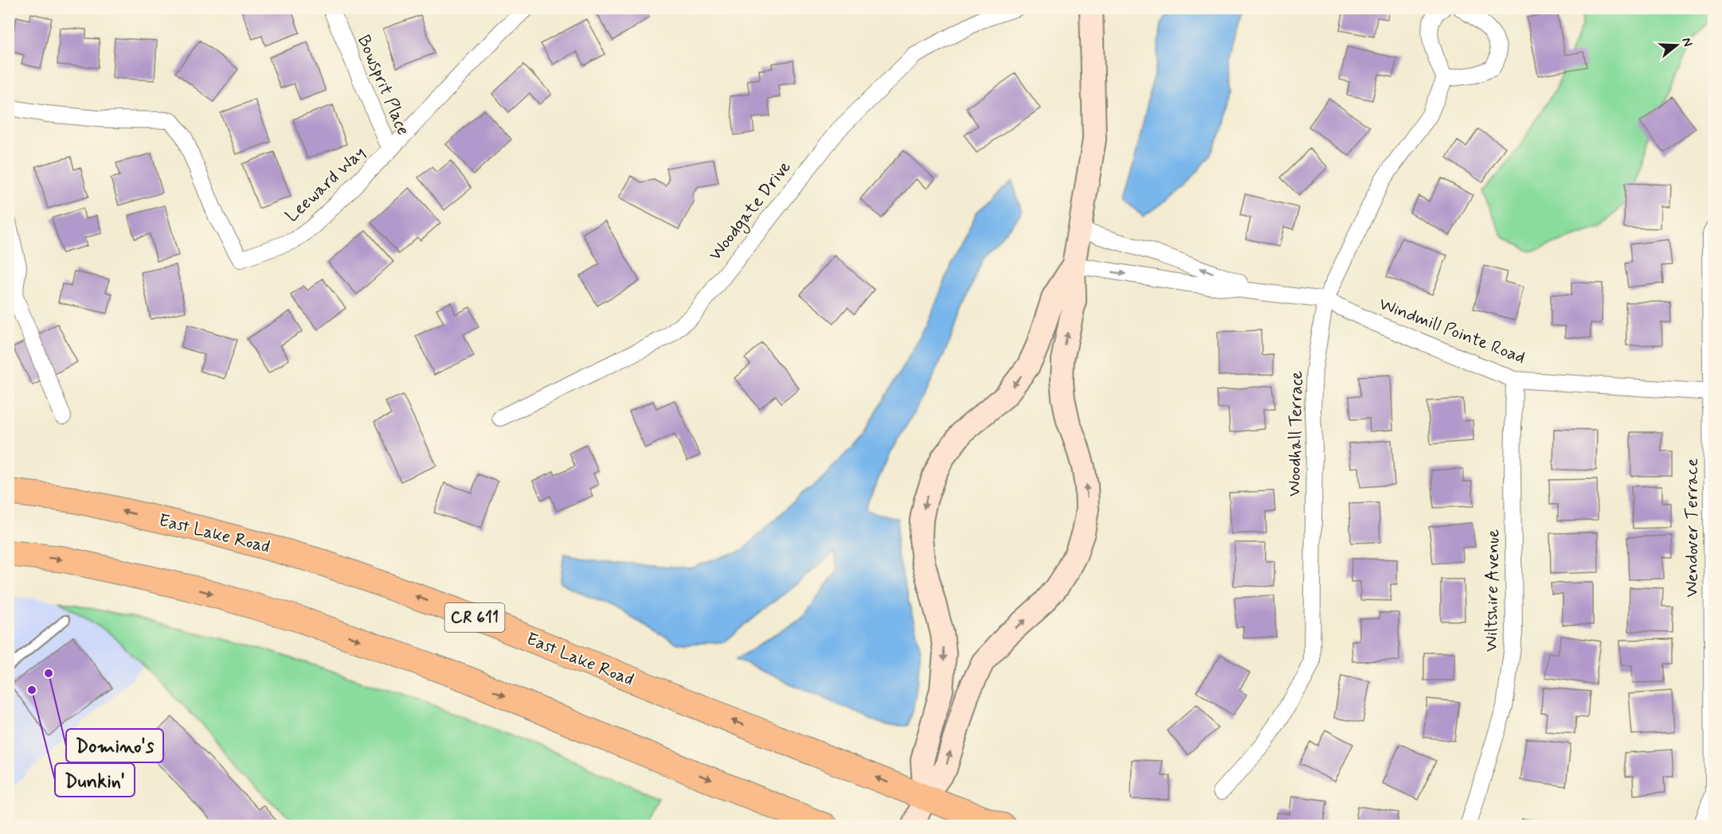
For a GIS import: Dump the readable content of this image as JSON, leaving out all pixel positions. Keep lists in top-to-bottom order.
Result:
{
  "streets": {
    "main road": ["East Lake Road", "CR 611"],
    "street": [
      "Bowsprit Place",
      "Leeward Way",
      "Woodgate Drive",
      "Windmill Pointe Road",
      "Woodhall Terrace",
      "Wendover Terrace",
      "Wiltshire Avenue"
    ]
  },
  "crossings": [
    ["Bowsprit Place", "Leeward Way"],
    ["Windmill Pointe Road", "Woodhall Terrace"],
    ["Windmill Pointe Road", "Wendover Terrace"],
    ["Windmill Pointe Road", "Wiltshire Avenue"]
  ],
  "places": ["Domino's", "Dunkin'"],
  "north": "right"
}
